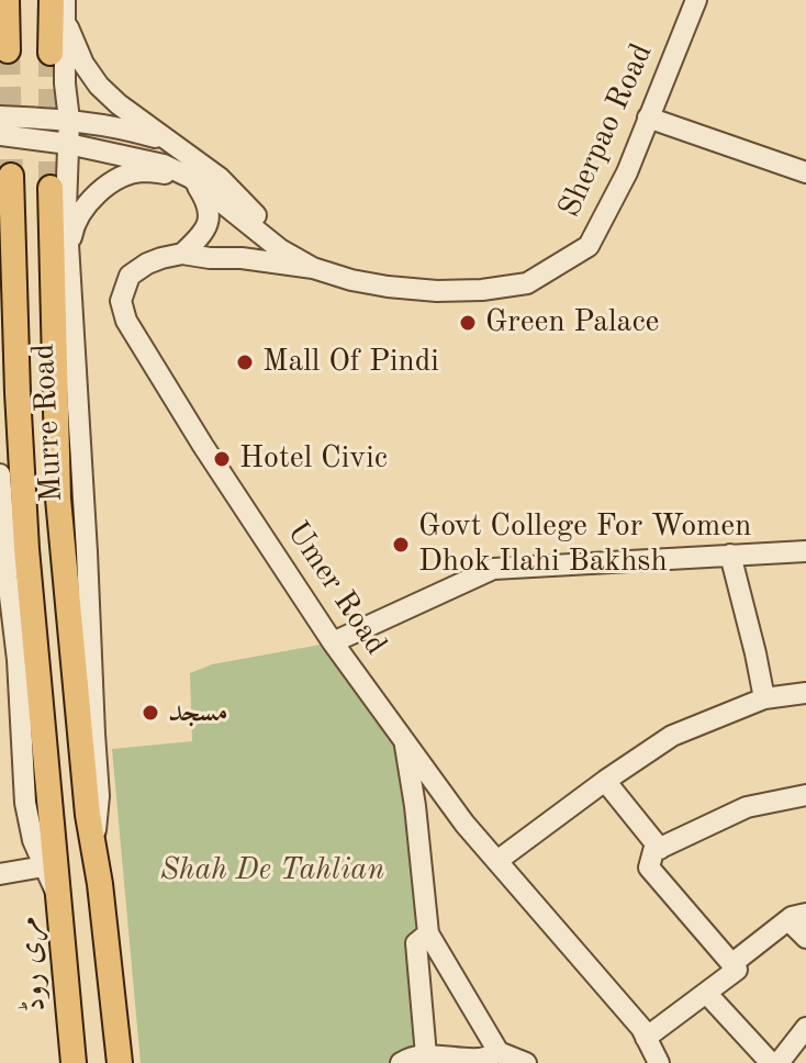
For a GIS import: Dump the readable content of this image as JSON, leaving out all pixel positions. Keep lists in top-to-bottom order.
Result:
{
  "streets": {
    "main road": ["مری روڈ"],
    "street": ["Sherpao Road", "Murre Road", "Umer Road"]
  },
  "crossings": [
    ["Sherpao Road", "Murre Road"],
    ["Sherpao Road", "Umer Road"],
    ["Murre Road", "مری روڈ"]
  ],
  "parks": ["Shah De Tahlian"],
  "places": [
    "Green Palace",
    "Mall Of Pindi",
    "Hotel Civic",
    "Govt College For Women Dhok Ilahi Bakhsh",
    "مسجد"
  ]
}
